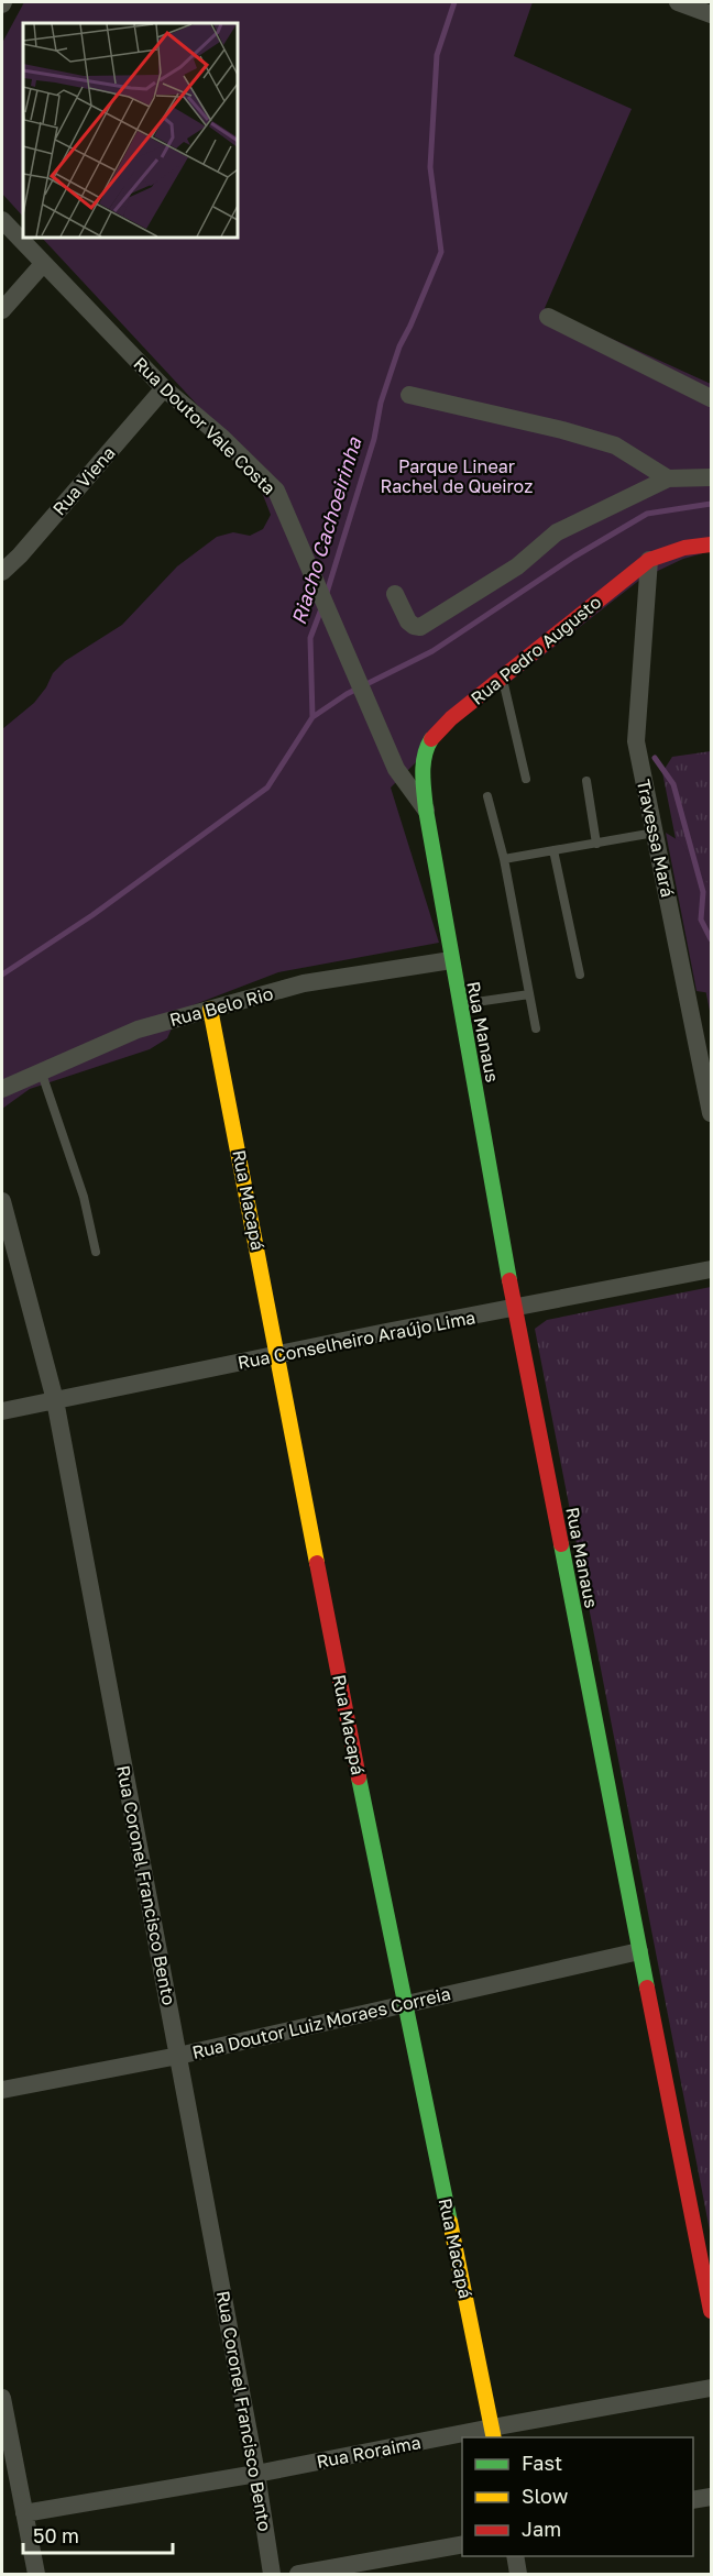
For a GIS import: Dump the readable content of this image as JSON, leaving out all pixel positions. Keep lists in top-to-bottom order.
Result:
{
  "streets": {
    "street": [
      "Rua Doutor Vale Costa",
      "Rua Viena",
      "Rua Pedro Augusto",
      "Travessa Mará",
      "Rua Belo Rio",
      "Rua Manaus",
      "Rua Macapá",
      "Rua Conselheiro Araújo Lima",
      "Rua Coronel Francisco Bento",
      "Rua Doutor Luiz Moraes Correia",
      "Rua Roraima"
    ]
  },
  "crossings": [
    ["Rua Doutor Vale Costa", "Rua Viena"],
    ["Rua Doutor Vale Costa", "Rua Pedro Augusto"],
    ["Rua Doutor Vale Costa", "Rua Manaus"],
    ["Rua Pedro Augusto", "Travessa Mará"],
    ["Rua Pedro Augusto", "Rua Manaus"],
    ["Rua Belo Rio", "Rua Manaus"],
    ["Rua Belo Rio", "Rua Macapá"],
    ["Rua Manaus", "Rua Conselheiro Araújo Lima"],
    ["Rua Manaus", "Rua Doutor Luiz Moraes Correia"],
    ["Rua Macapá", "Rua Conselheiro Araújo Lima"],
    ["Rua Macapá", "Rua Doutor Luiz Moraes Correia"],
    ["Rua Macapá", "Rua Roraima"],
    ["Rua Conselheiro Araújo Lima", "Rua Coronel Francisco Bento"],
    ["Rua Coronel Francisco Bento", "Rua Doutor Luiz Moraes Correia"],
    ["Rua Coronel Francisco Bento", "Rua Roraima"]
  ],
  "water": ["Riacho Cachoeirinha"],
  "parks": ["Parque Linear Rachel de Queiroz"],
  "legend": ["Fast", "Slow", "Jam"],
  "scale_bar": "50 m"
}
